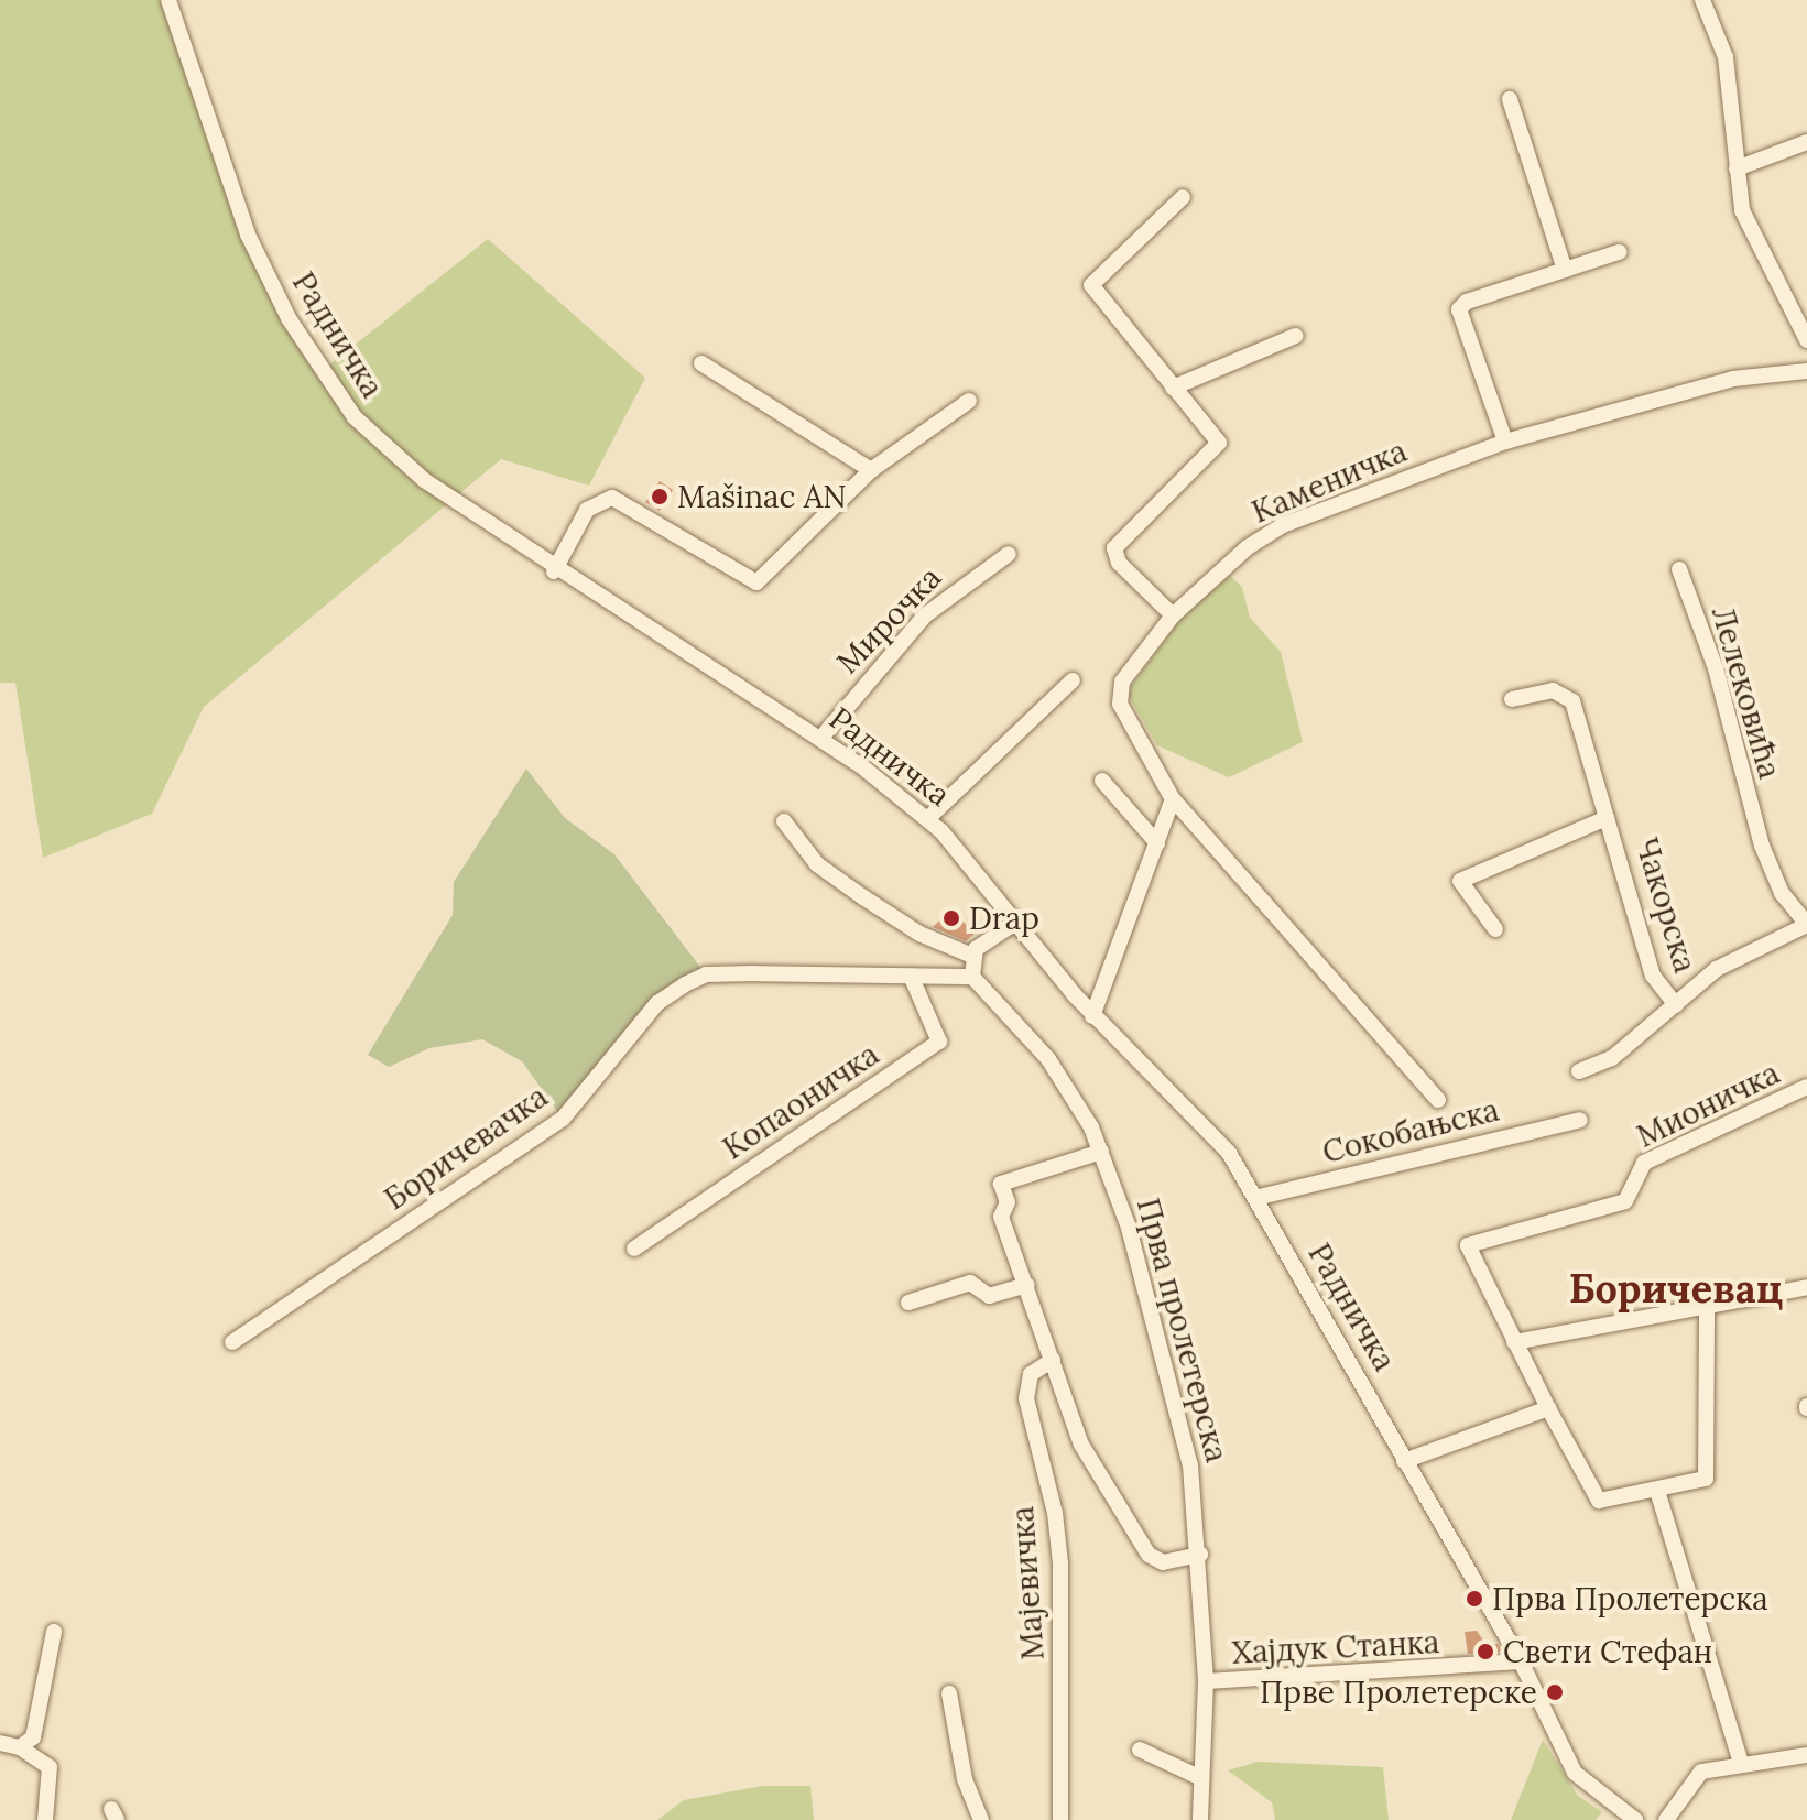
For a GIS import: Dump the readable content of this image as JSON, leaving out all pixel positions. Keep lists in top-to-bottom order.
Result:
{
  "streets": {
    "street": [
      "Радничка",
      "Каменичка",
      "Мирочка",
      "Лелековића",
      "Чакорска",
      "Копаоничка",
      "Мионичка",
      "Сокобањска",
      "Боричевачка",
      "Прва пролетерска",
      "Мајевичка",
      "Хајдук Станка"
    ]
  },
  "crossings": [
    ["Радничка", "Мирочка"],
    ["Радничка", "Сокобањска"],
    ["Радничка", "Хајдук Станка"],
    ["Лелековића", "Чакорска"],
    ["Копаоничка", "Боричевачка"],
    ["Боричевачка", "Прва пролетерска"],
    ["Прва пролетерска", "Хајдук Станка"]
  ],
  "districts": ["Боричевац"],
  "places": [
    "Mašinac AN",
    "Drap",
    "Прва Пролетерска",
    "Свети Стефан",
    "Прве Пролетерске"
  ]
}
